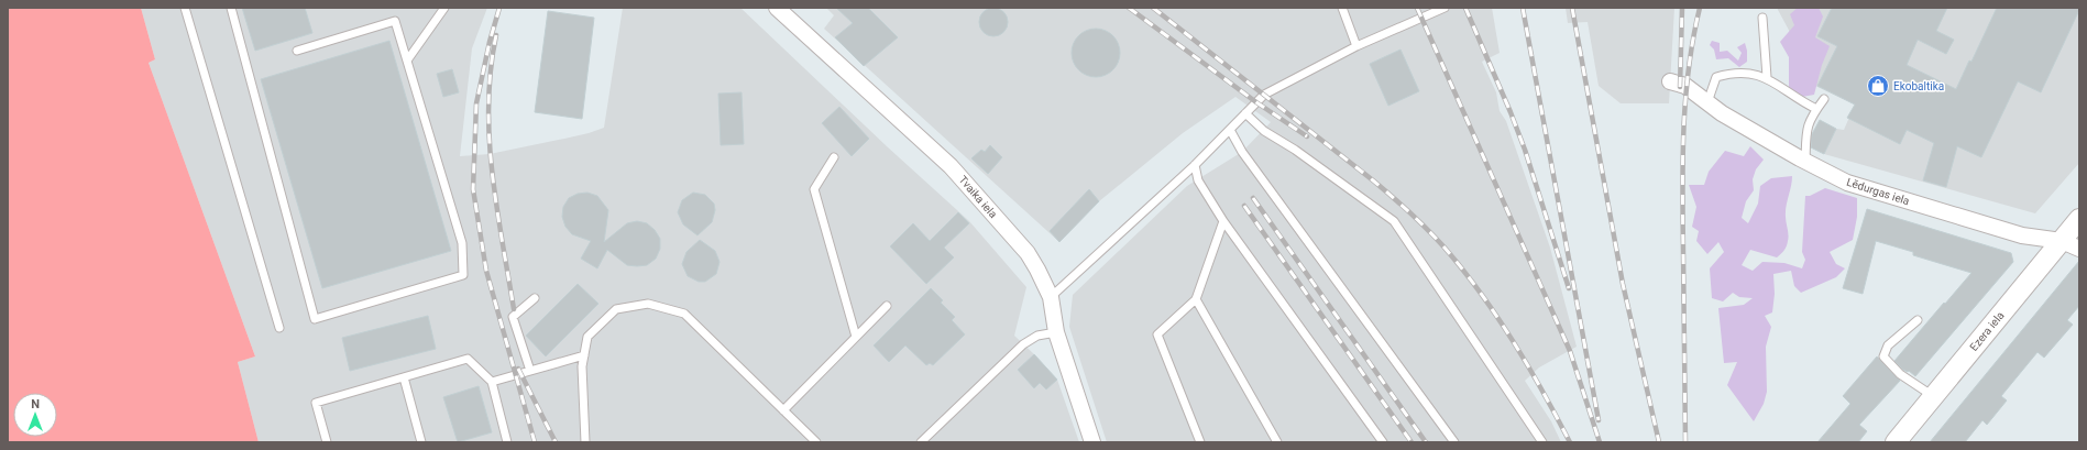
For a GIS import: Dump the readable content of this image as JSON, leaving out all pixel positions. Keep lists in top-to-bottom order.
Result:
{
  "streets": {
    "street": ["Lēdurgas iela", "Tvaika iela", "Ezera iela"]
  },
  "crossings": [
    ["Lēdurgas iela", "Ezera iela"]
  ],
  "places": {
    "shop": ["Ekobaltika"]
  },
  "north": "top"
}
